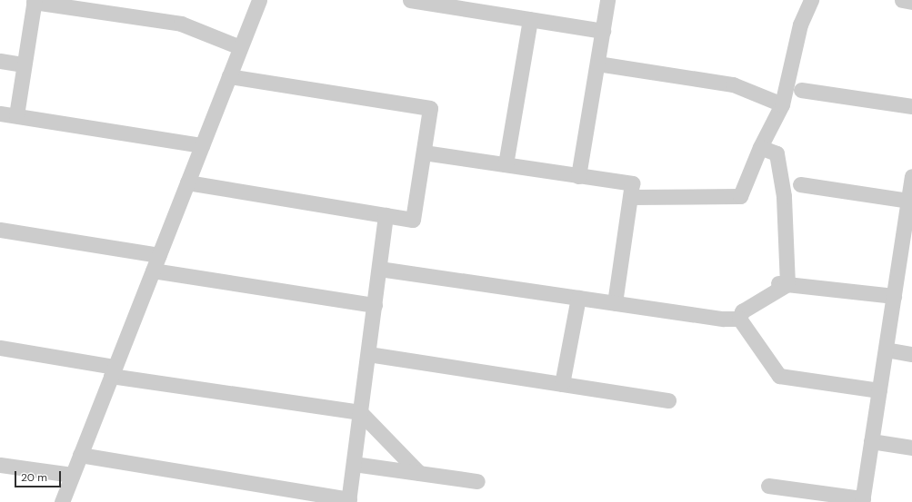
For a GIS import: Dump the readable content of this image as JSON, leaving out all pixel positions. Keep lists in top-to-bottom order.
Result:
{
  "scale_bar": "20 m"
}
